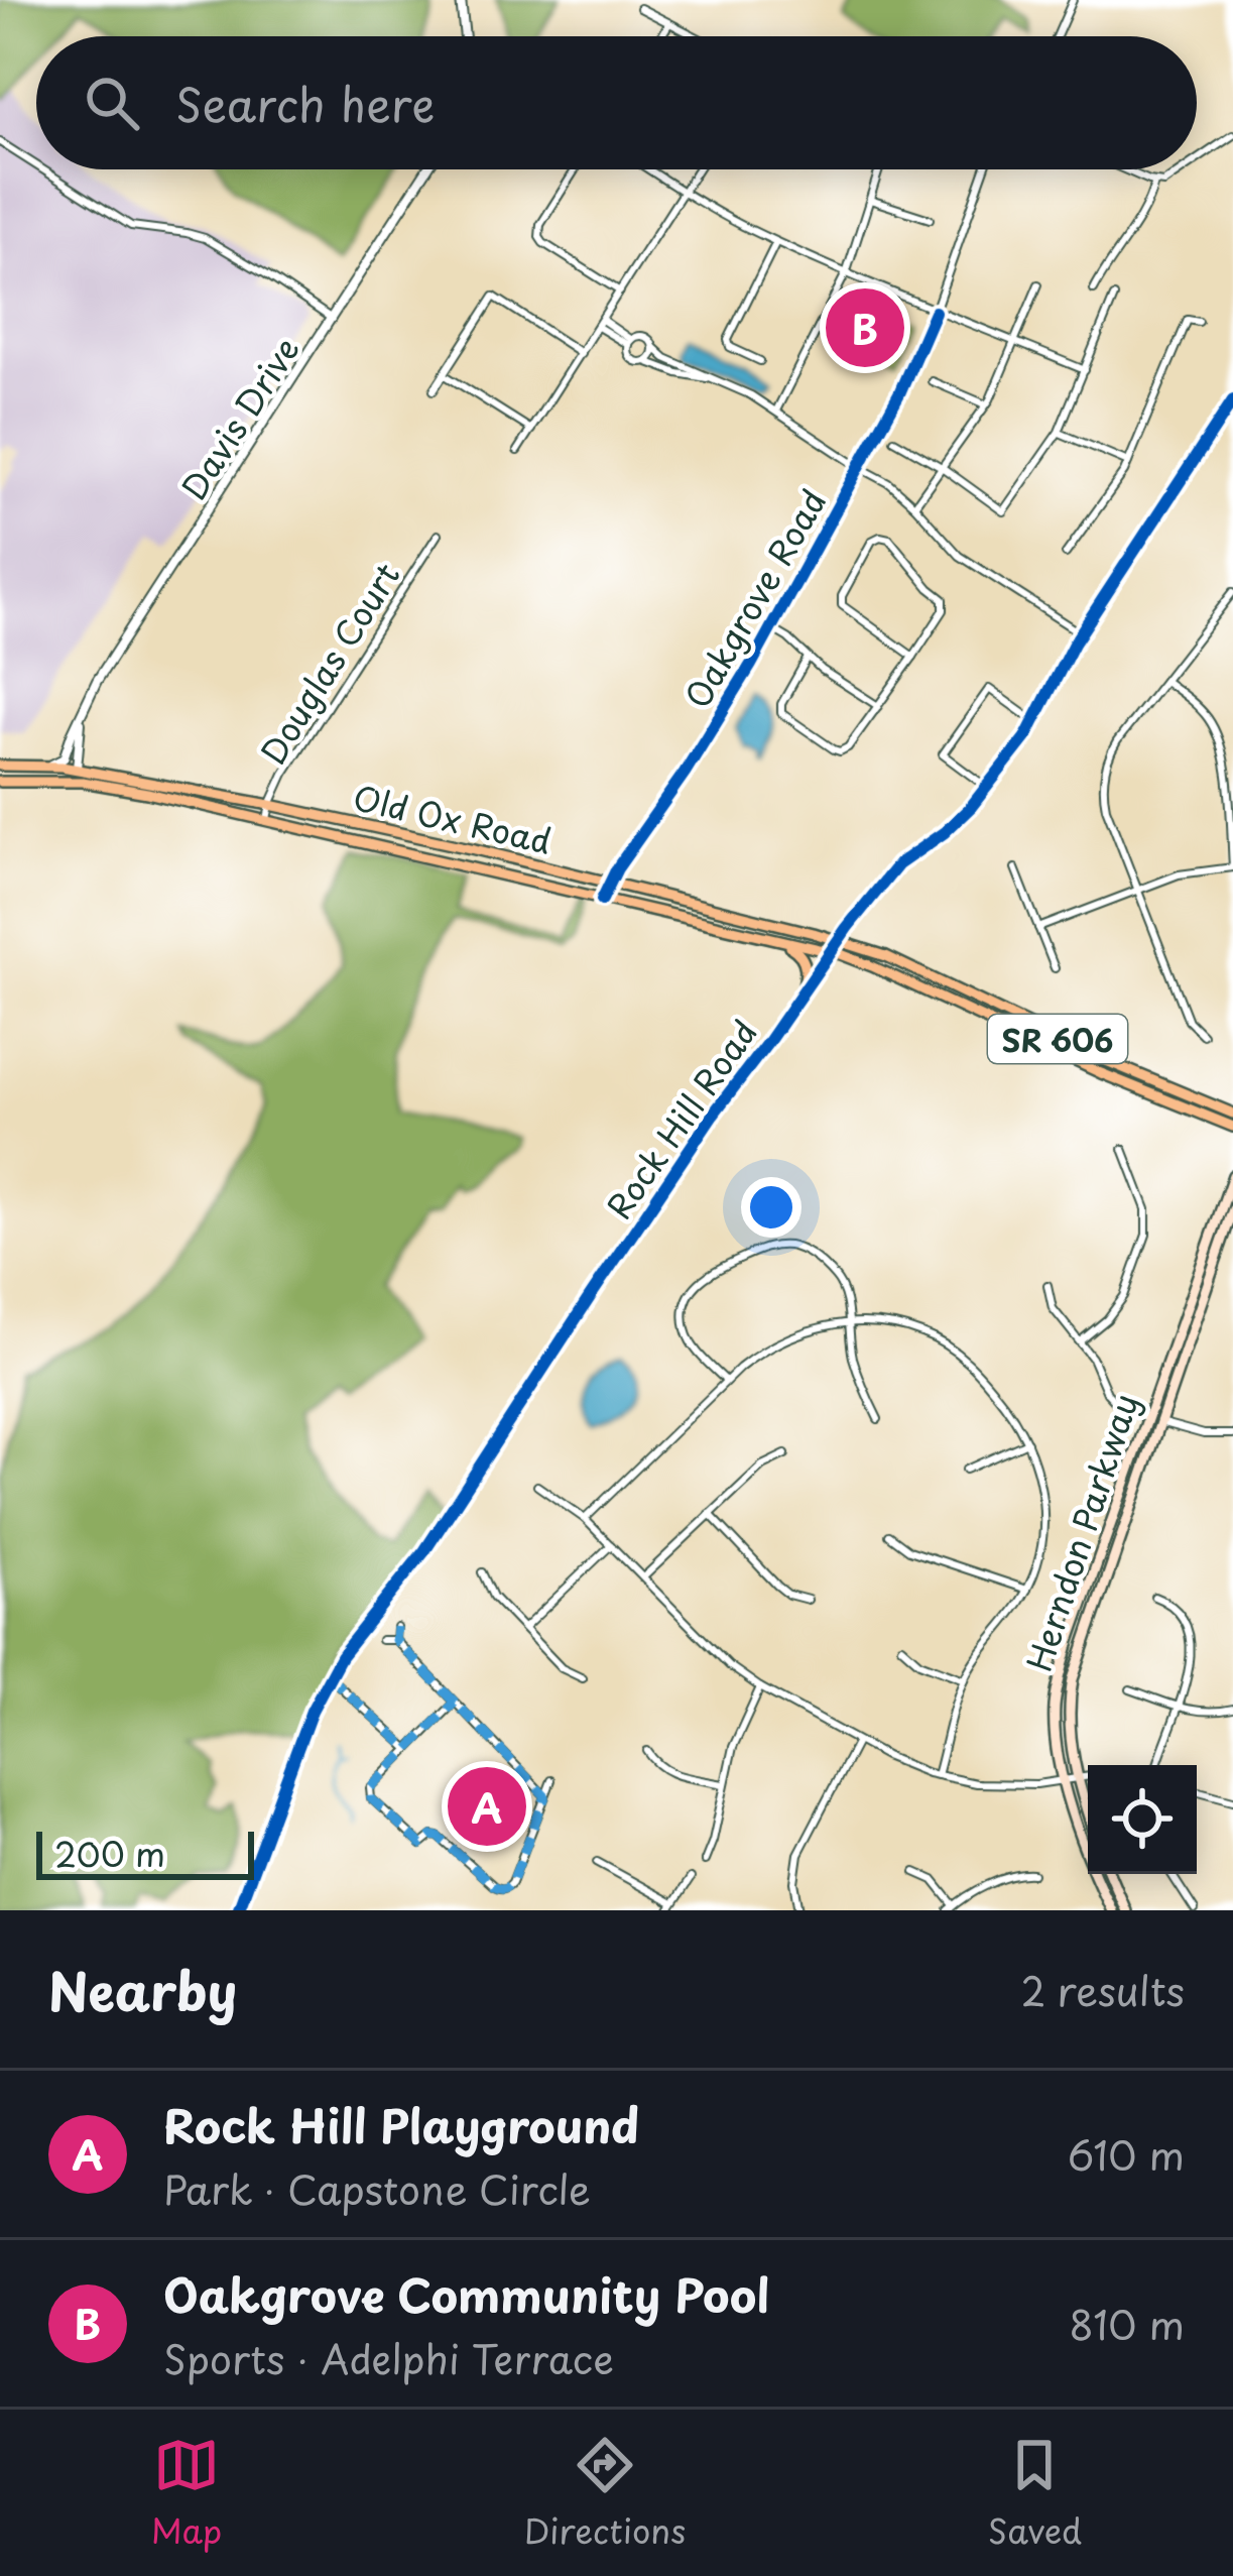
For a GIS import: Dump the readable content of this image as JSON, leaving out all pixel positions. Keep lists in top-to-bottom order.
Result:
{
  "streets": {
    "main road": ["Old Ox Road", "SR 606", "Herndon Parkway"],
    "street": [
      "Davis Drive",
      "Oakgrove Road",
      "Douglas Court",
      "Rock Hill Road"
    ]
  },
  "crossings": [
    ["Davis Drive", "Old Ox Road"],
    ["Oakgrove Road", "Old Ox Road"],
    ["Douglas Court", "Old Ox Road"],
    ["Old Ox Road", "Rock Hill Road"]
  ],
  "scale_bar": "200 m",
  "page": {
    "search": "Search here",
    "pins": ["B", "A"],
    "scale": "200 m",
    "heading": ["Nearby", "2 results"],
    "list": [
      {
        "mark": "A",
        "name": "Rock Hill Playground",
        "note": "Park · Capstone Circle",
        "value": "610 m"
      },
      {
        "mark": "B",
        "name": "Oakgrove Community Pool",
        "note": "Sports · Adelphi Terrace",
        "value": "810 m"
      }
    ],
    "nav": ["Map", "Directions", "Saved"]
  }
}
